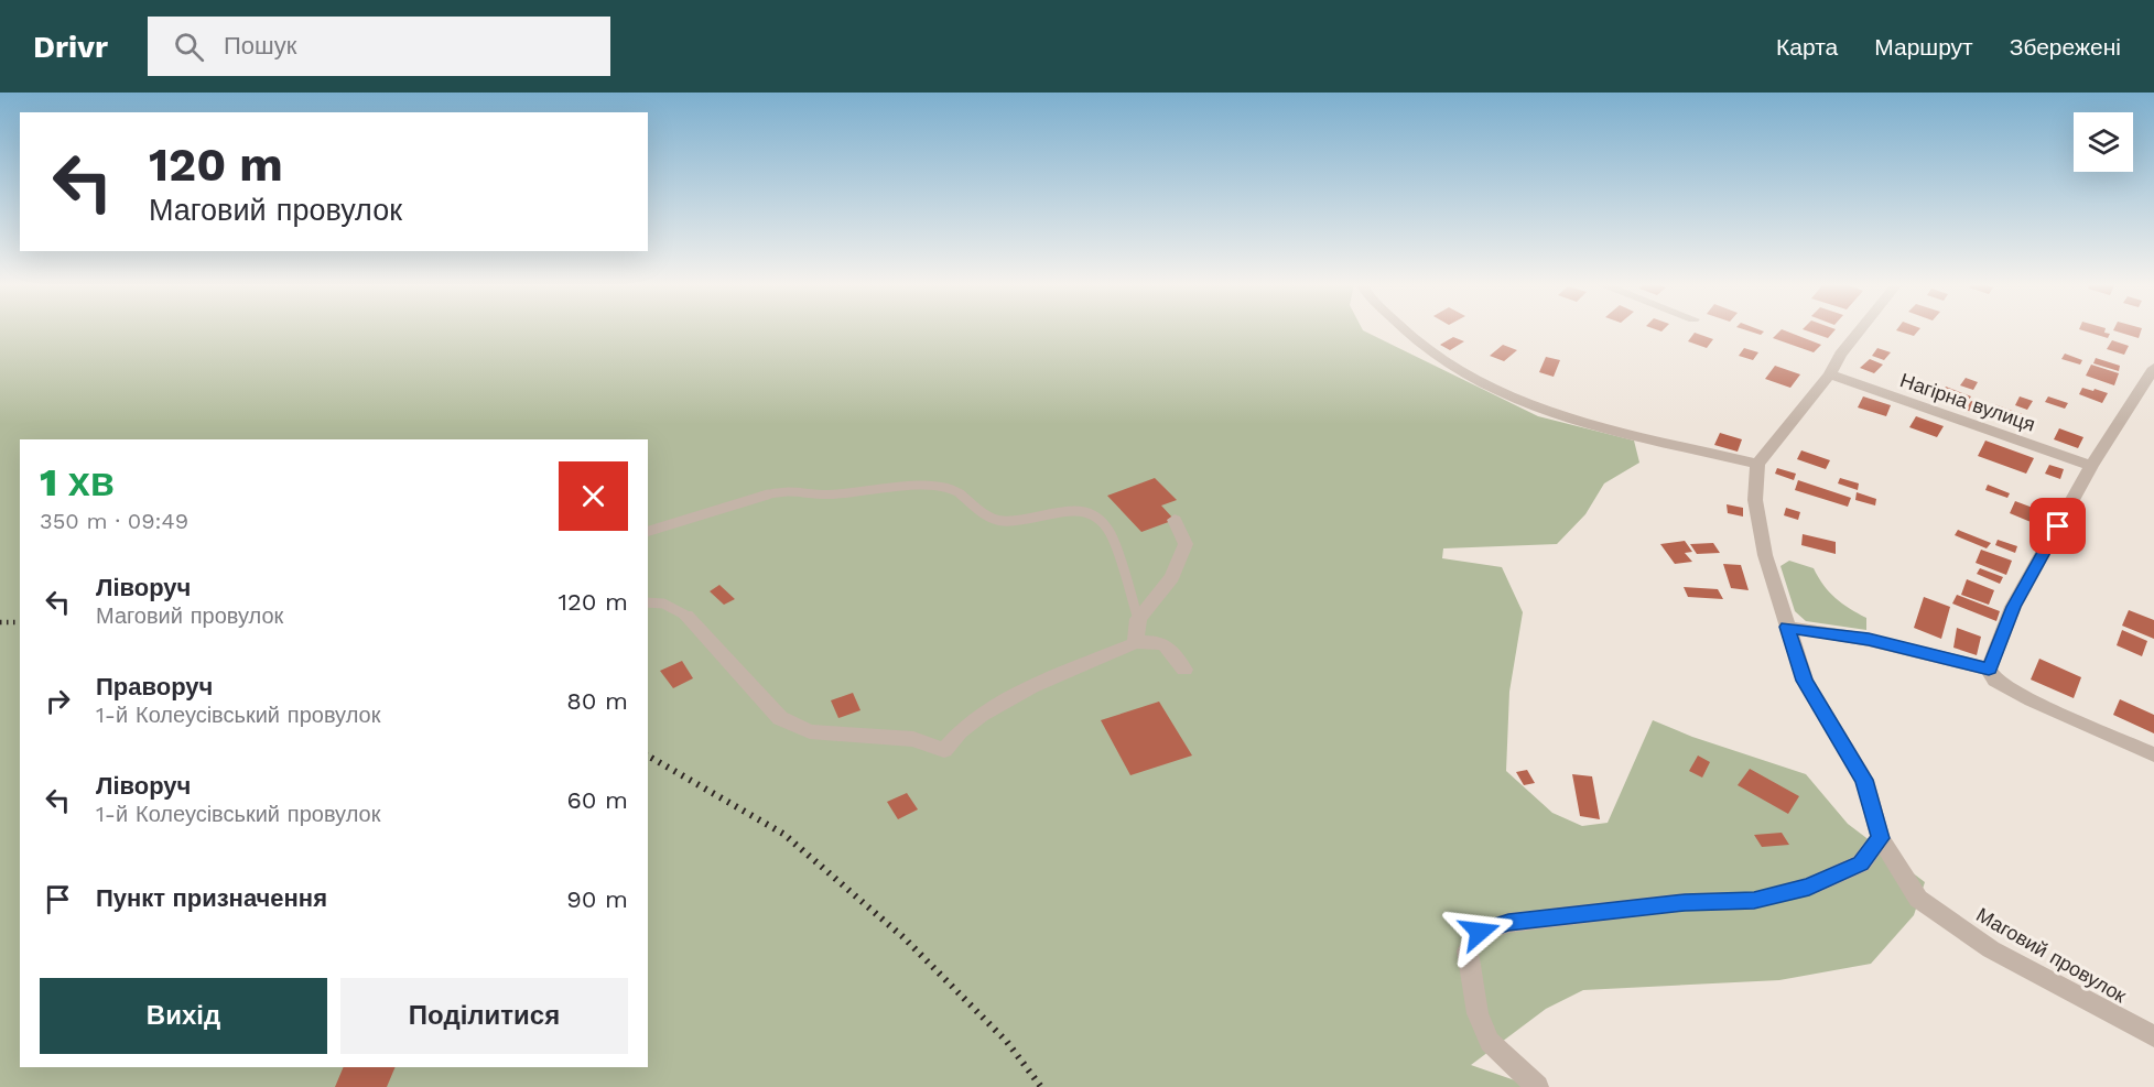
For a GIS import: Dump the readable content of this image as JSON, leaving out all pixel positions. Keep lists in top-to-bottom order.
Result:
{
  "streets": {
    "street": ["Нагірна вулиця", "Маговий провулок"]
  },
  "page": {
    "header": "Drivr",
    "search": "Пошук",
    "nav": ["Карта", "Маршрут", "Збережені"],
    "turn": ["120 m", "Маговий провулок"],
    "heading": ["1 хв", "350 m · 09:49"],
    "list": [
      {
        "name": "Ліворуч",
        "note": "Маговий провулок",
        "value": "120 m"
      },
      {
        "name": "Праворуч",
        "note": "1-й Колеусівський провулок",
        "value": "80 m"
      },
      {
        "name": "Ліворуч",
        "note": "1-й Колеусівський провулок",
        "value": "60 m"
      },
      {
        "name": "Пункт призначення",
        "value": "90 m"
      }
    ],
    "buttons": ["Вихід", "Поділитися"]
  }
}
